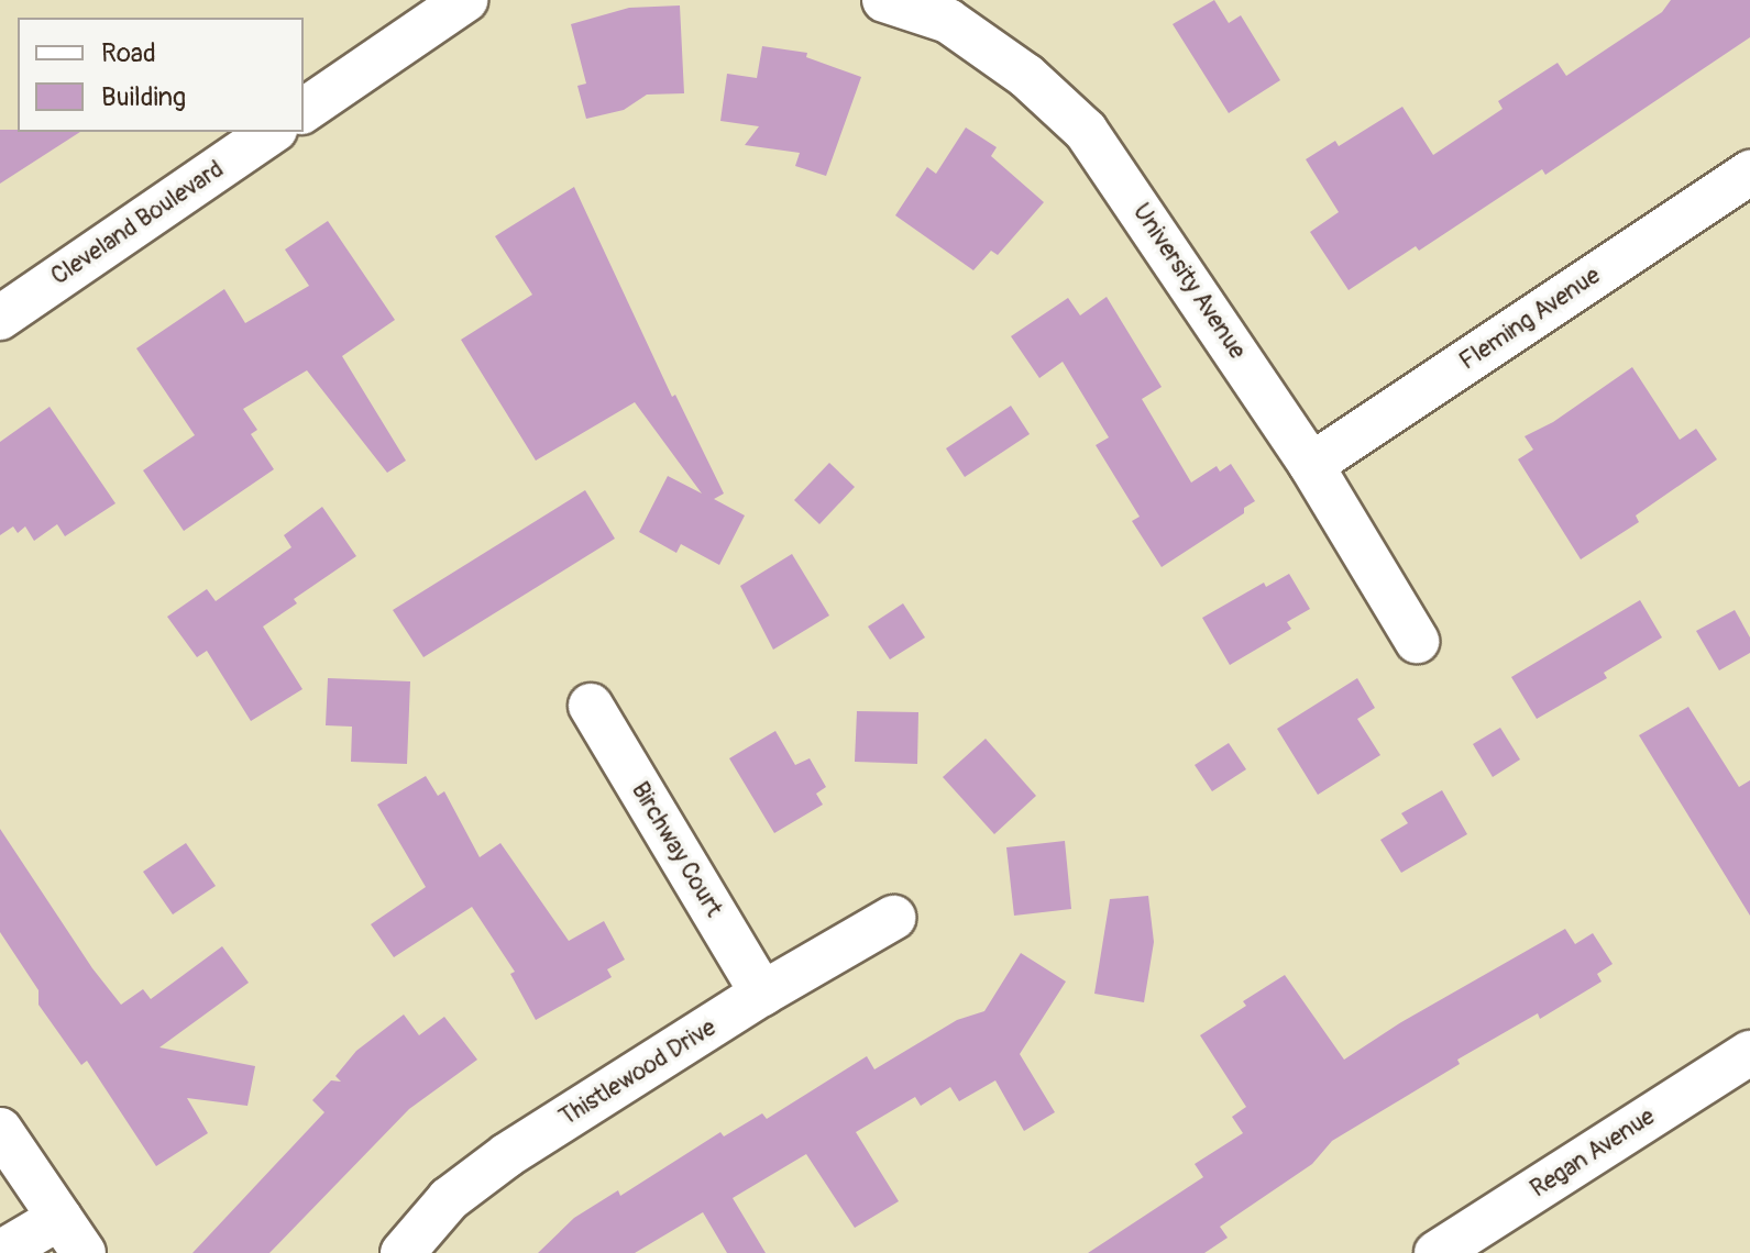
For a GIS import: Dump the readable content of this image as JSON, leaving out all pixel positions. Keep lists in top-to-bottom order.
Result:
{
  "streets": {
    "street": [
      "Cleveland Boulevard",
      "University Avenue",
      "Fleming Avenue",
      "Birchway Court",
      "Thistlewood Drive",
      "Regan Avenue"
    ]
  },
  "crossings": [
    ["University Avenue", "Fleming Avenue"],
    ["Birchway Court", "Thistlewood Drive"]
  ],
  "legend": ["Road", "Building"]
}
